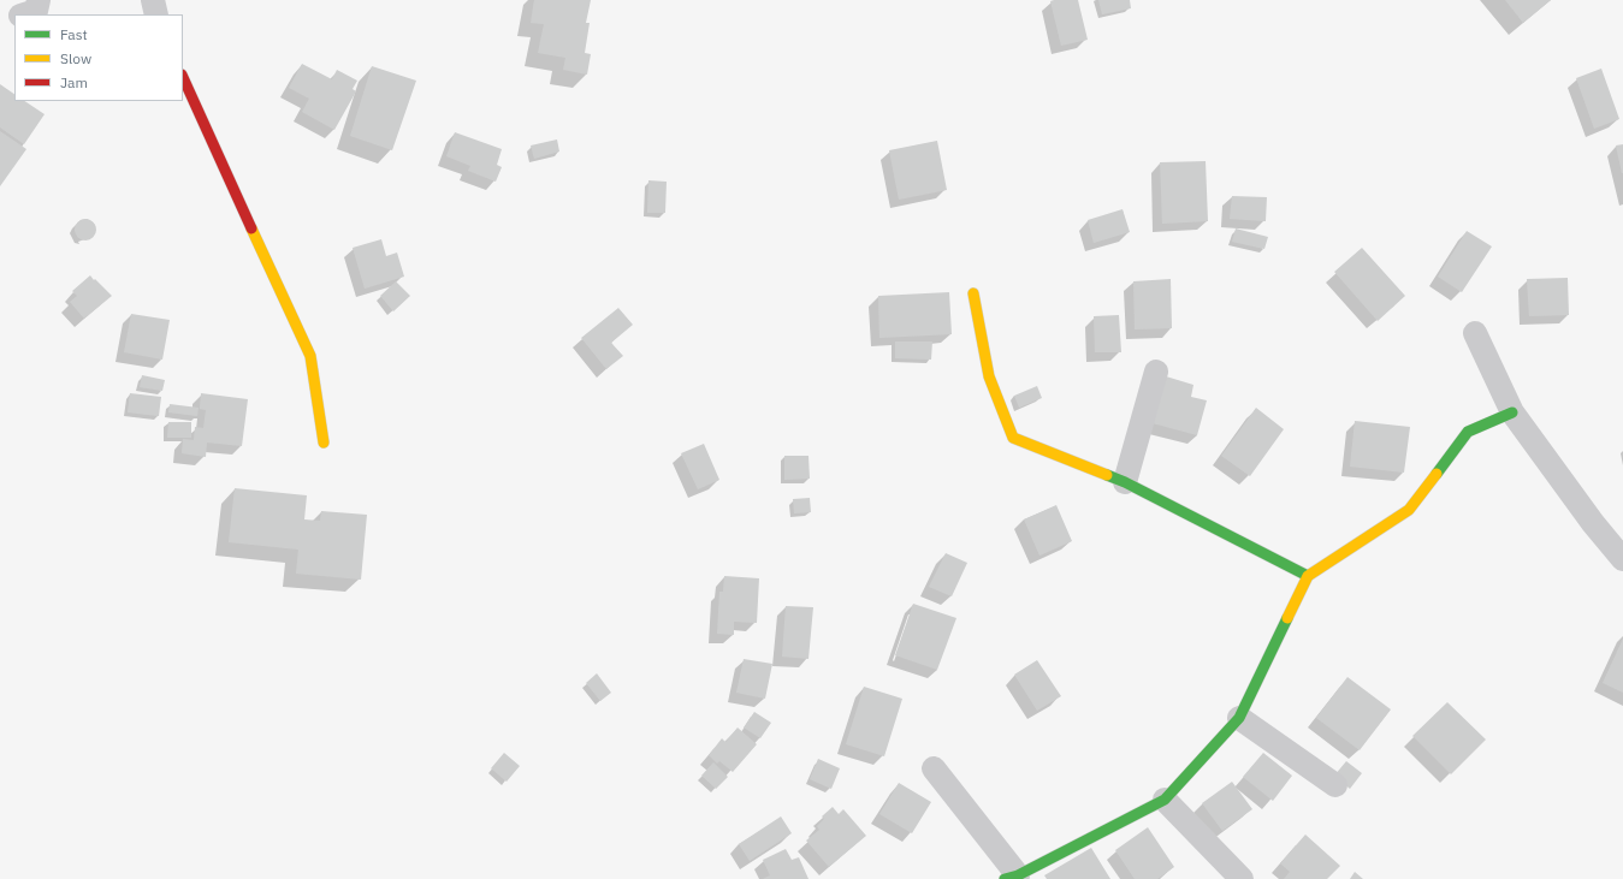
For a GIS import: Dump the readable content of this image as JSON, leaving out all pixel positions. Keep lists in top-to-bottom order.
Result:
{
  "legend": ["Fast", "Slow", "Jam"]
}
